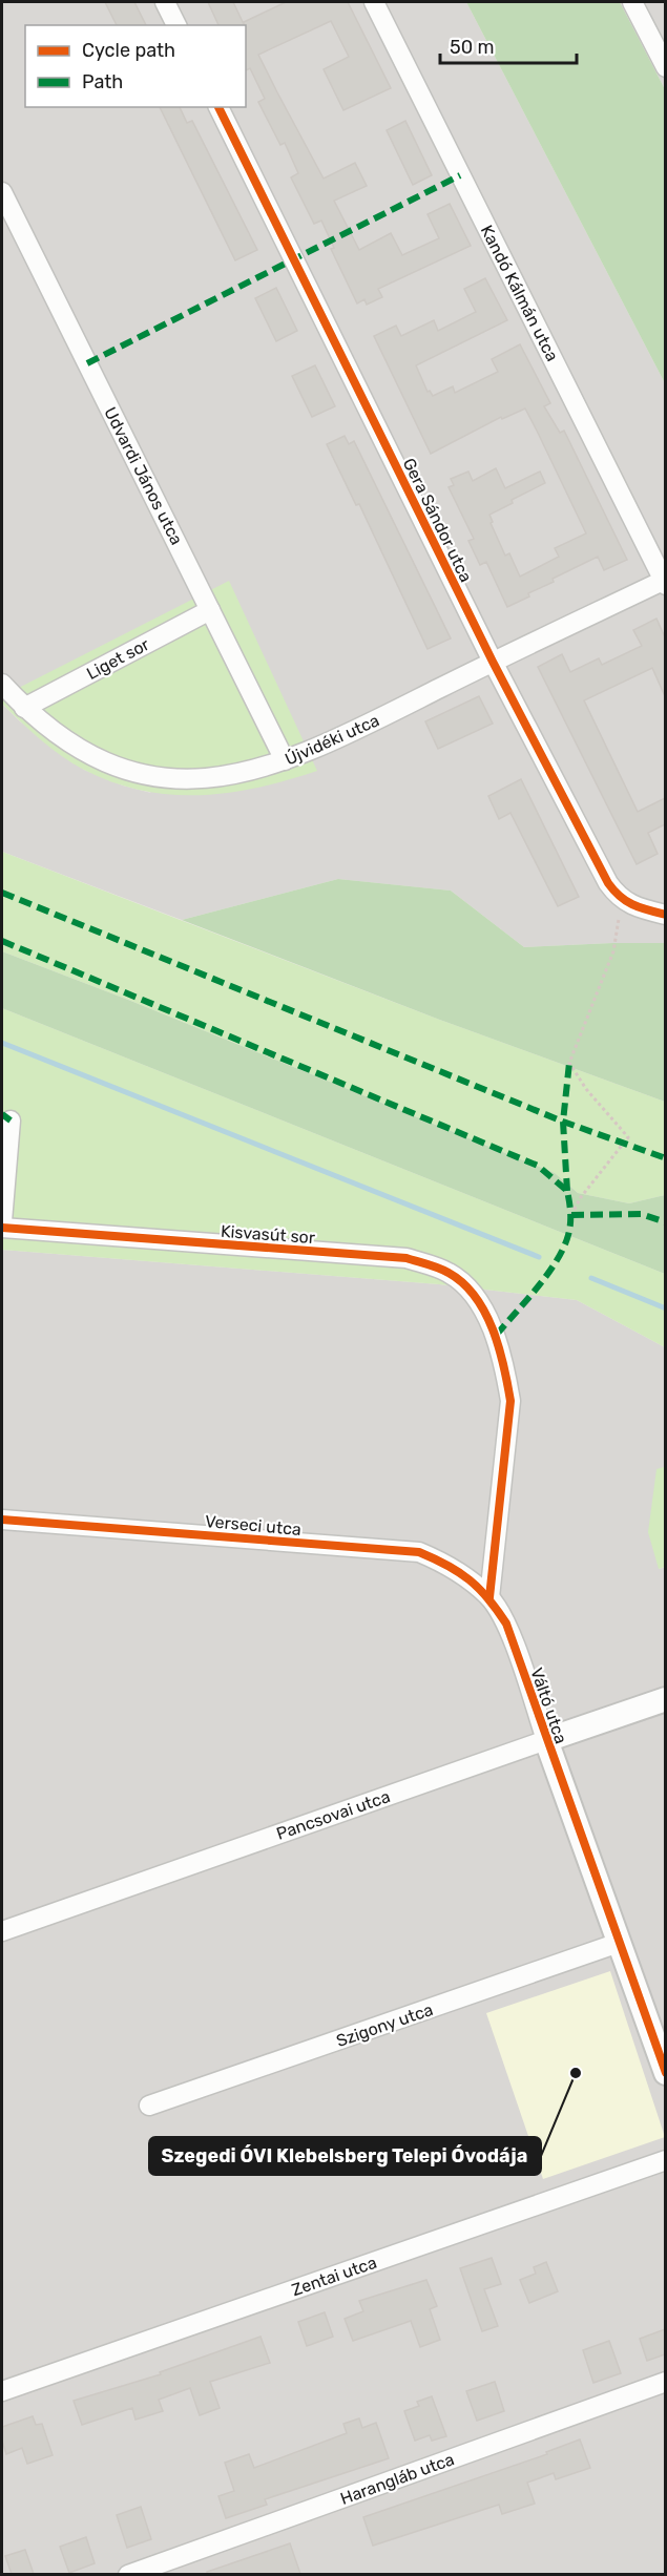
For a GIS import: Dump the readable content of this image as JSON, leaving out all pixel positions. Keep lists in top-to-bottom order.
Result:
{
  "streets": {
    "street": [
      "Kandó Kálmán utca",
      "Udvardi János utca",
      "Gera Sándor utca",
      "Liget sor",
      "Újvidéki utca",
      "Kisvasút sor",
      "Verseci utca",
      "Váltó utca",
      "Pancsovai utca",
      "Szigony utca",
      "Zentai utca",
      "Harangláb utca"
    ]
  },
  "crossings": [
    ["Kandó Kálmán utca", "Újvidéki utca"],
    ["Udvardi János utca", "Liget sor"],
    ["Udvardi János utca", "Újvidéki utca"],
    ["Gera Sándor utca", "Újvidéki utca"],
    ["Liget sor", "Újvidéki utca"],
    ["Kisvasút sor", "Verseci utca"],
    ["Kisvasút sor", "Váltó utca"],
    ["Verseci utca", "Váltó utca"],
    ["Váltó utca", "Pancsovai utca"],
    ["Váltó utca", "Szigony utca"]
  ],
  "places": ["Szegedi ÓVI Klebelsberg Telepi Óvodája"],
  "legend": ["Cycle path", "Path"],
  "scale_bar": "50 m"
}
